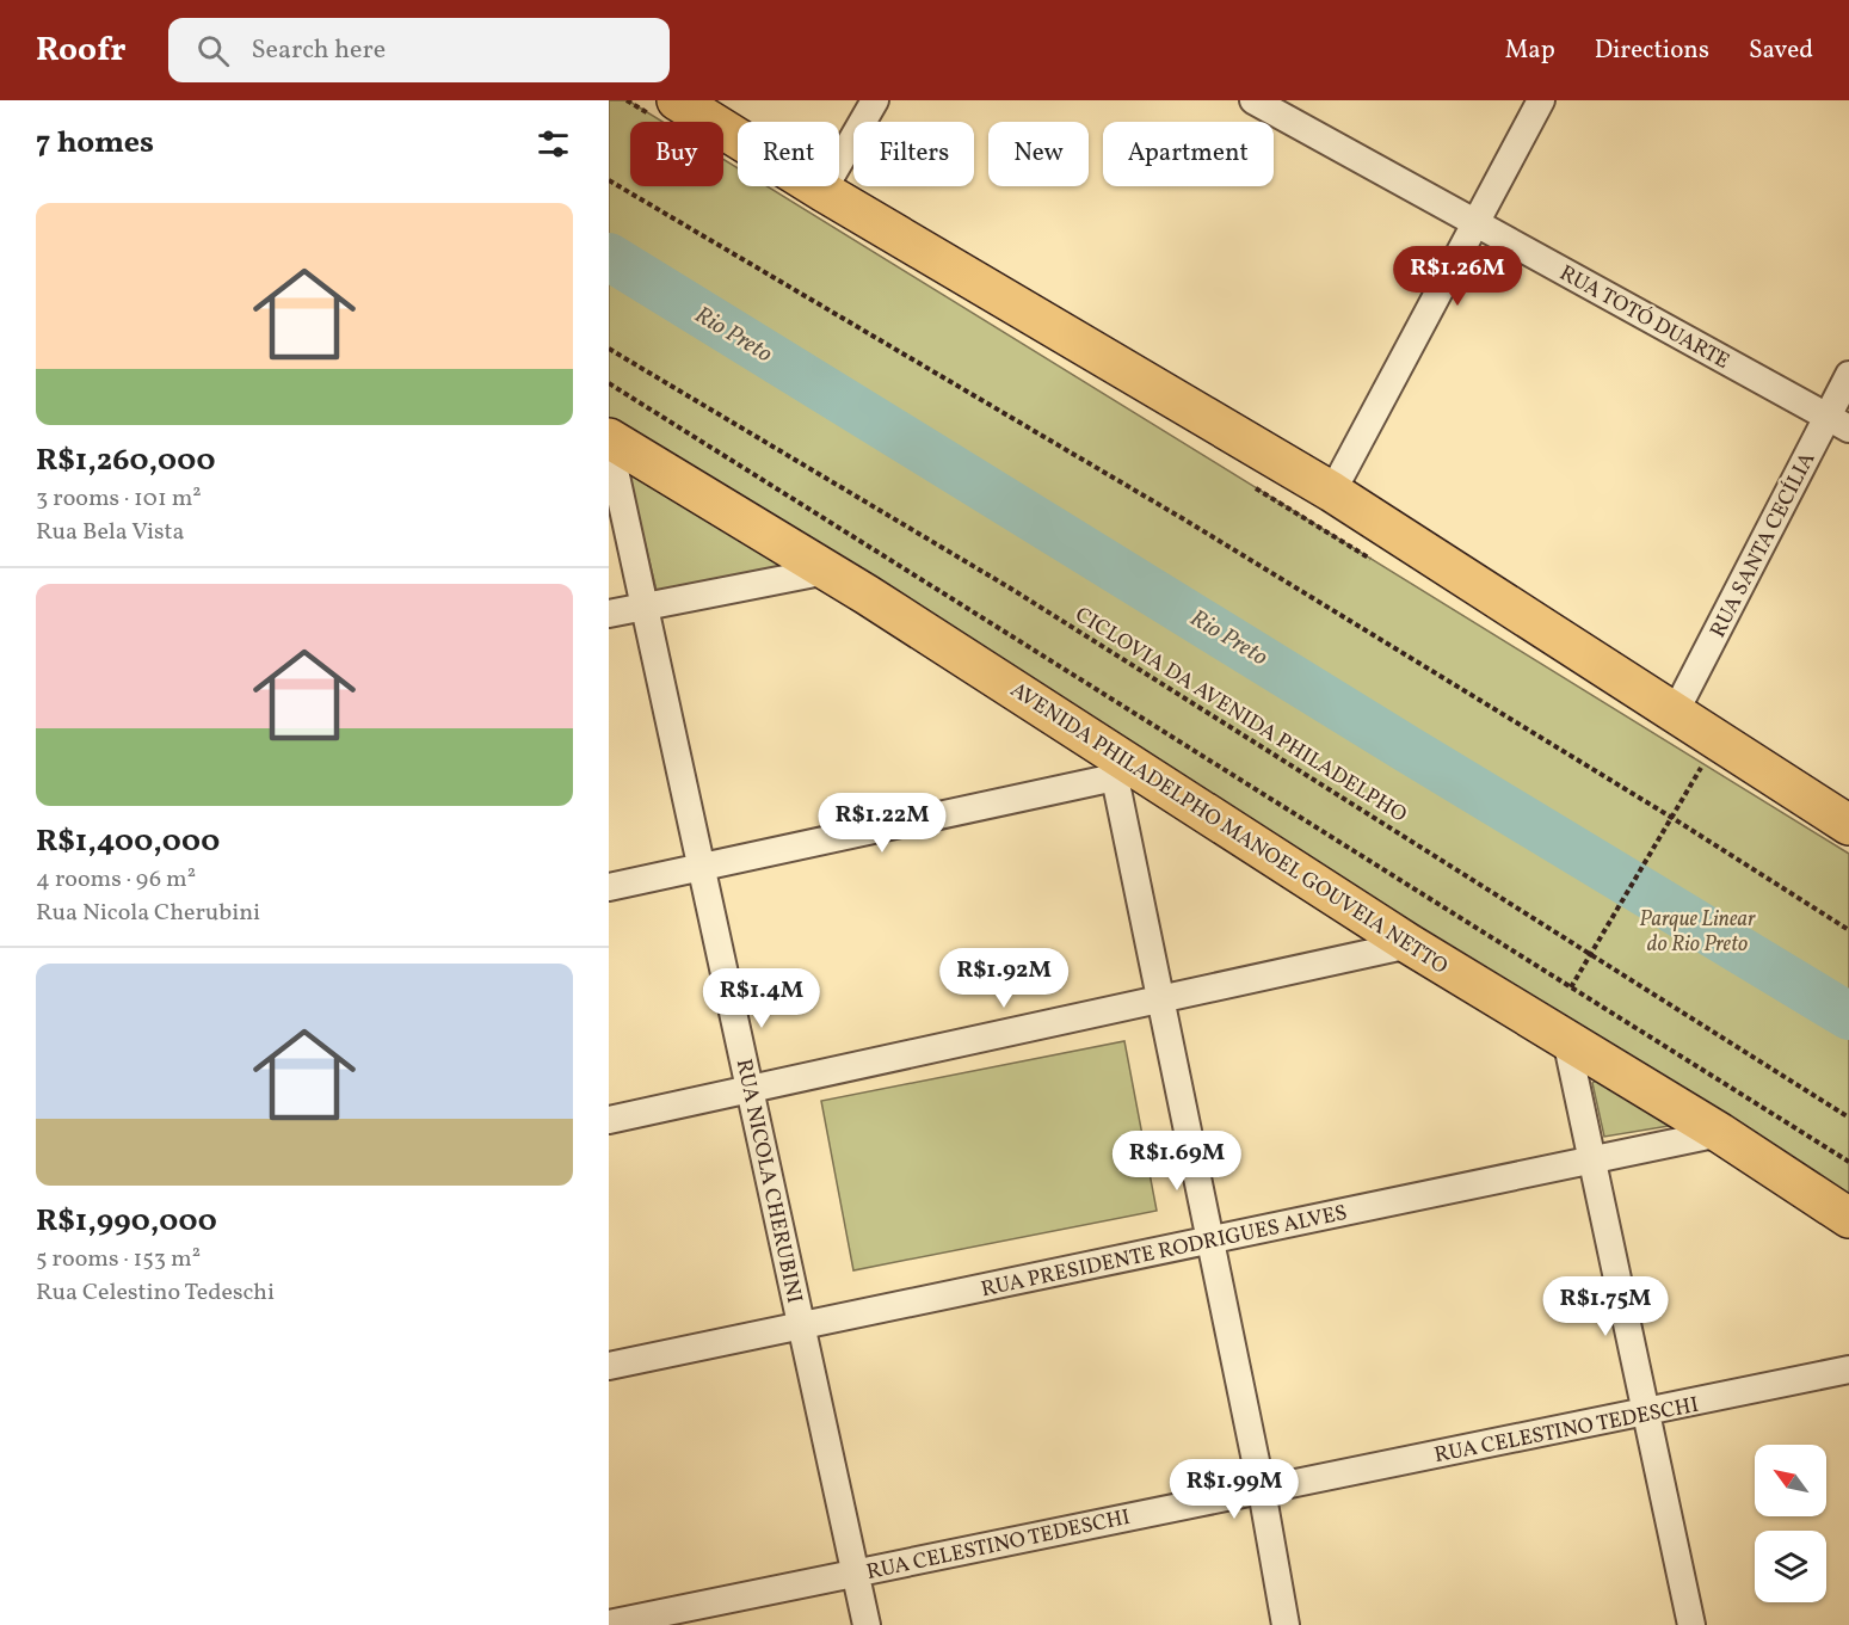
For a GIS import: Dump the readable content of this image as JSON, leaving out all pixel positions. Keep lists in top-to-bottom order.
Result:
{
  "streets": {
    "main road": ["AVENIDA PHILADELPHO MANOEL GOUVEIA NETTO"],
    "street": [
      "RUA TOTÓ DUARTE",
      "RUA SANTA CECÍLIA",
      "RUA NICOLA CHERUBINI",
      "RUA PRESIDENTE RODRIGUES ALVES",
      "RUA CELESTINO TEDESCHI"
    ],
    "path": ["CICLOVIA DA AVENIDA PHILADELPHO"]
  },
  "crossings": [
    ["RUA TOTÓ DUARTE", "RUA SANTA CECÍLIA"],
    ["AVENIDA PHILADELPHO MANOEL GOUVEIA NETTO", "RUA NICOLA CHERUBINI"],
    ["AVENIDA PHILADELPHO MANOEL GOUVEIA NETTO", "RUA PRESIDENTE RODRIGUES ALVES"],
    ["RUA NICOLA CHERUBINI", "RUA PRESIDENTE RODRIGUES ALVES"],
    ["RUA NICOLA CHERUBINI", "RUA CELESTINO TEDESCHI"]
  ],
  "water": ["Rio Preto"],
  "parks": ["Parque Linear do Rio Preto"],
  "north": "top left",
  "page": {
    "header": "Roofr",
    "search": "Search here",
    "nav": ["Map", "Directions", "Saved"],
    "heading": "7 homes",
    "chip": [
      "Buy",
      "Rent",
      "Filters",
      "New",
      "Apartment"
    ],
    "list": [
      {
        "name": "R$1,260,000",
        "note": "3 rooms · 101 m² · Rua Bela Vista"
      },
      {
        "name": "R$1,400,000",
        "note": "4 rooms · 96 m² · Rua Nicola Cherubini"
      },
      {
        "name": "R$1,990,000",
        "note": "5 rooms · 153 m² · Rua Celestino Tedeschi"
      }
    ],
    "price": [
      "R$1.26M",
      "R$1.22M",
      "R$1.92M",
      "R$1.4M",
      "R$1.69M",
      "R$1.75M",
      "R$1.99M"
    ]
  }
}
